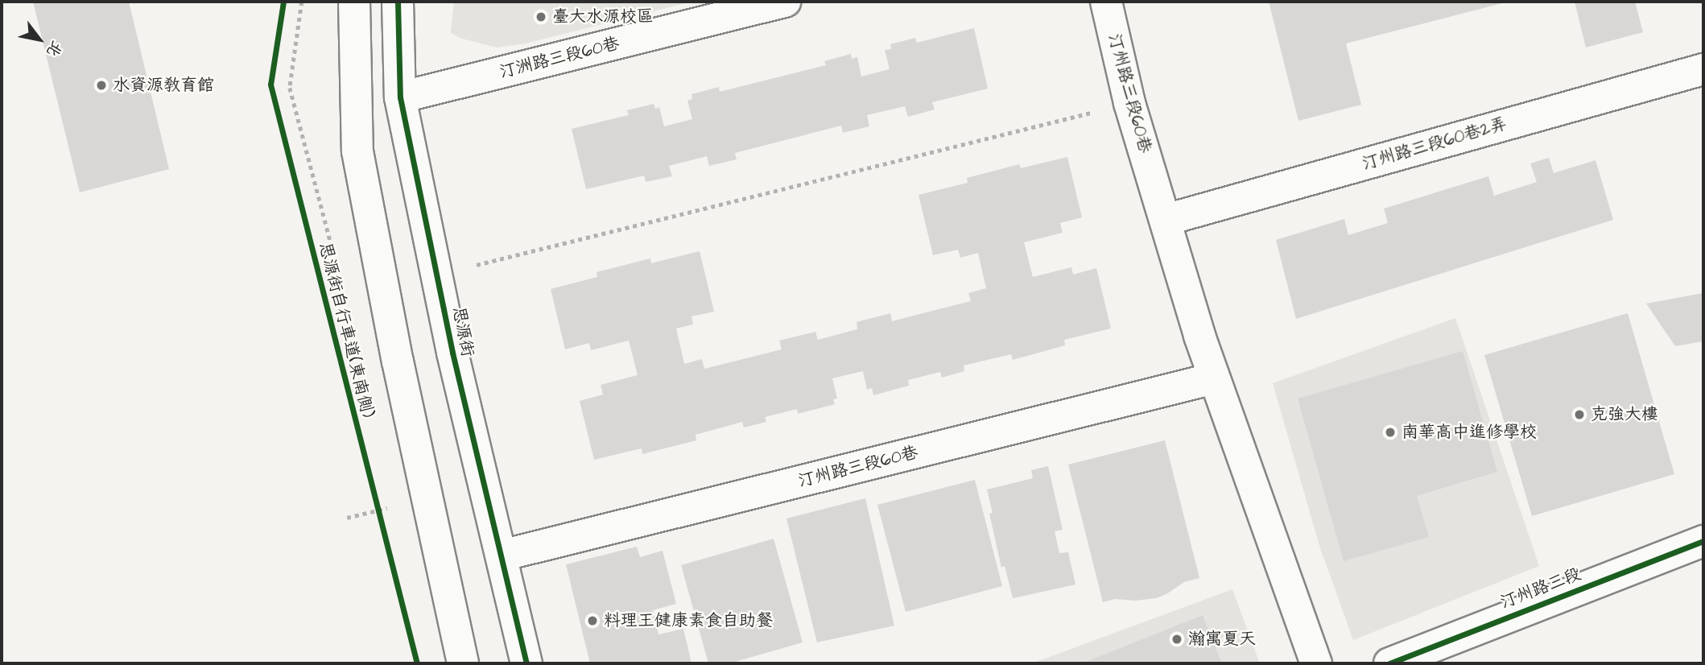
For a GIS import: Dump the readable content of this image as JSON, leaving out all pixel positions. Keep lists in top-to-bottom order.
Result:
{
  "streets": {
    "street": [
      "汀洲路三段60巷",
      "汀州路三段60巷",
      "汀州路三段60巷2弄",
      "思源街",
      "汀州路三段"
    ],
    "cycle path": ["思源街自行車道(東南側)"]
  },
  "crossings": [
    ["汀洲路三段60巷", "思源街"],
    ["汀州路三段60巷", "汀州路三段60巷2弄"],
    ["汀州路三段60巷", "思源街"]
  ],
  "places": [
    "臺大水源校區",
    "水資源教育館",
    "克強大樓",
    "南華高中進修學校",
    "料理王健康素食自助餐",
    "瀚寓夏天"
  ],
  "north": "bottom right"
}
